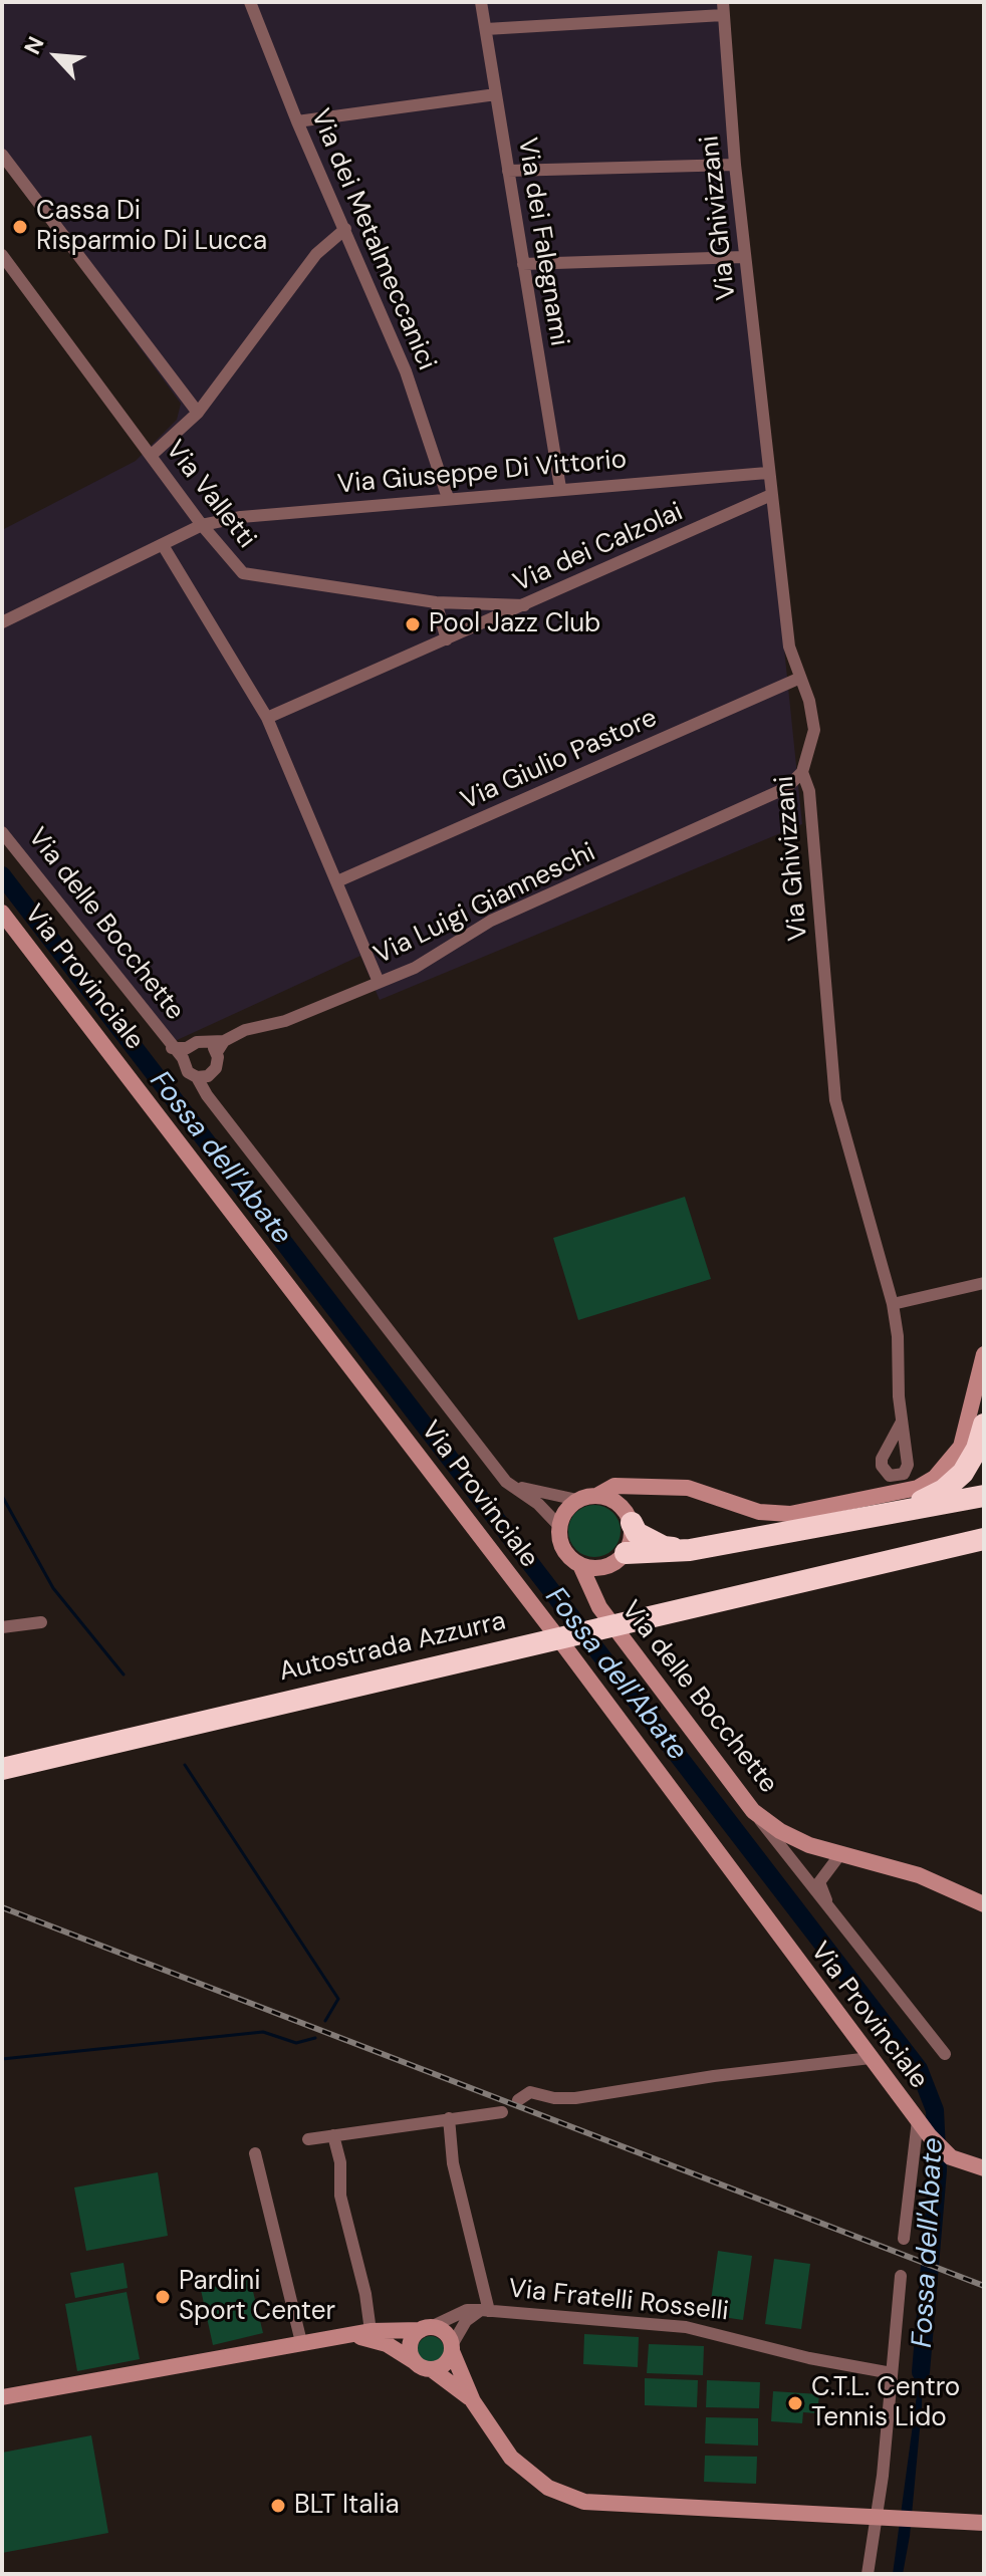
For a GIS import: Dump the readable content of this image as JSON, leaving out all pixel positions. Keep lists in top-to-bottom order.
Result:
{
  "streets": {
    "highway": ["Autostrada Azzurra"],
    "main road": ["Via delle Bocchette", "Via Provinciale", "Via Fratelli Rosselli"],
    "street": [
      "Via Ghivizzani",
      "Via dei Metalmeccanici",
      "Via dei Falegnami",
      "Via Giuseppe Di Vittorio",
      "Via Valletti",
      "Via dei Calzolai",
      "Via Giulio Pastore",
      "Via Luigi Gianneschi"
    ]
  },
  "crossings": [
    ["Via Ghivizzani", "Via Giuseppe Di Vittorio"],
    ["Via Ghivizzani", "Via dei Calzolai"],
    ["Via Ghivizzani", "Via Giulio Pastore"],
    ["Via Ghivizzani", "Via Luigi Gianneschi"],
    ["Via dei Metalmeccanici", "Via Giuseppe Di Vittorio"],
    ["Via dei Falegnami", "Via Giuseppe Di Vittorio"],
    ["Via Giuseppe Di Vittorio", "Via Valletti"],
    ["Via Valletti", "Via dei Calzolai"],
    ["Via Luigi Gianneschi", "Via delle Bocchette"]
  ],
  "water": ["Fossa dell'Abate"],
  "places": [
    "Cassa Di Risparmio Di Lucca",
    "Pool Jazz Club",
    "Pardini Sport Center",
    "C.T.L. Centro Tennis Lido",
    "BLT Italia"
  ],
  "north": "top left"
}
